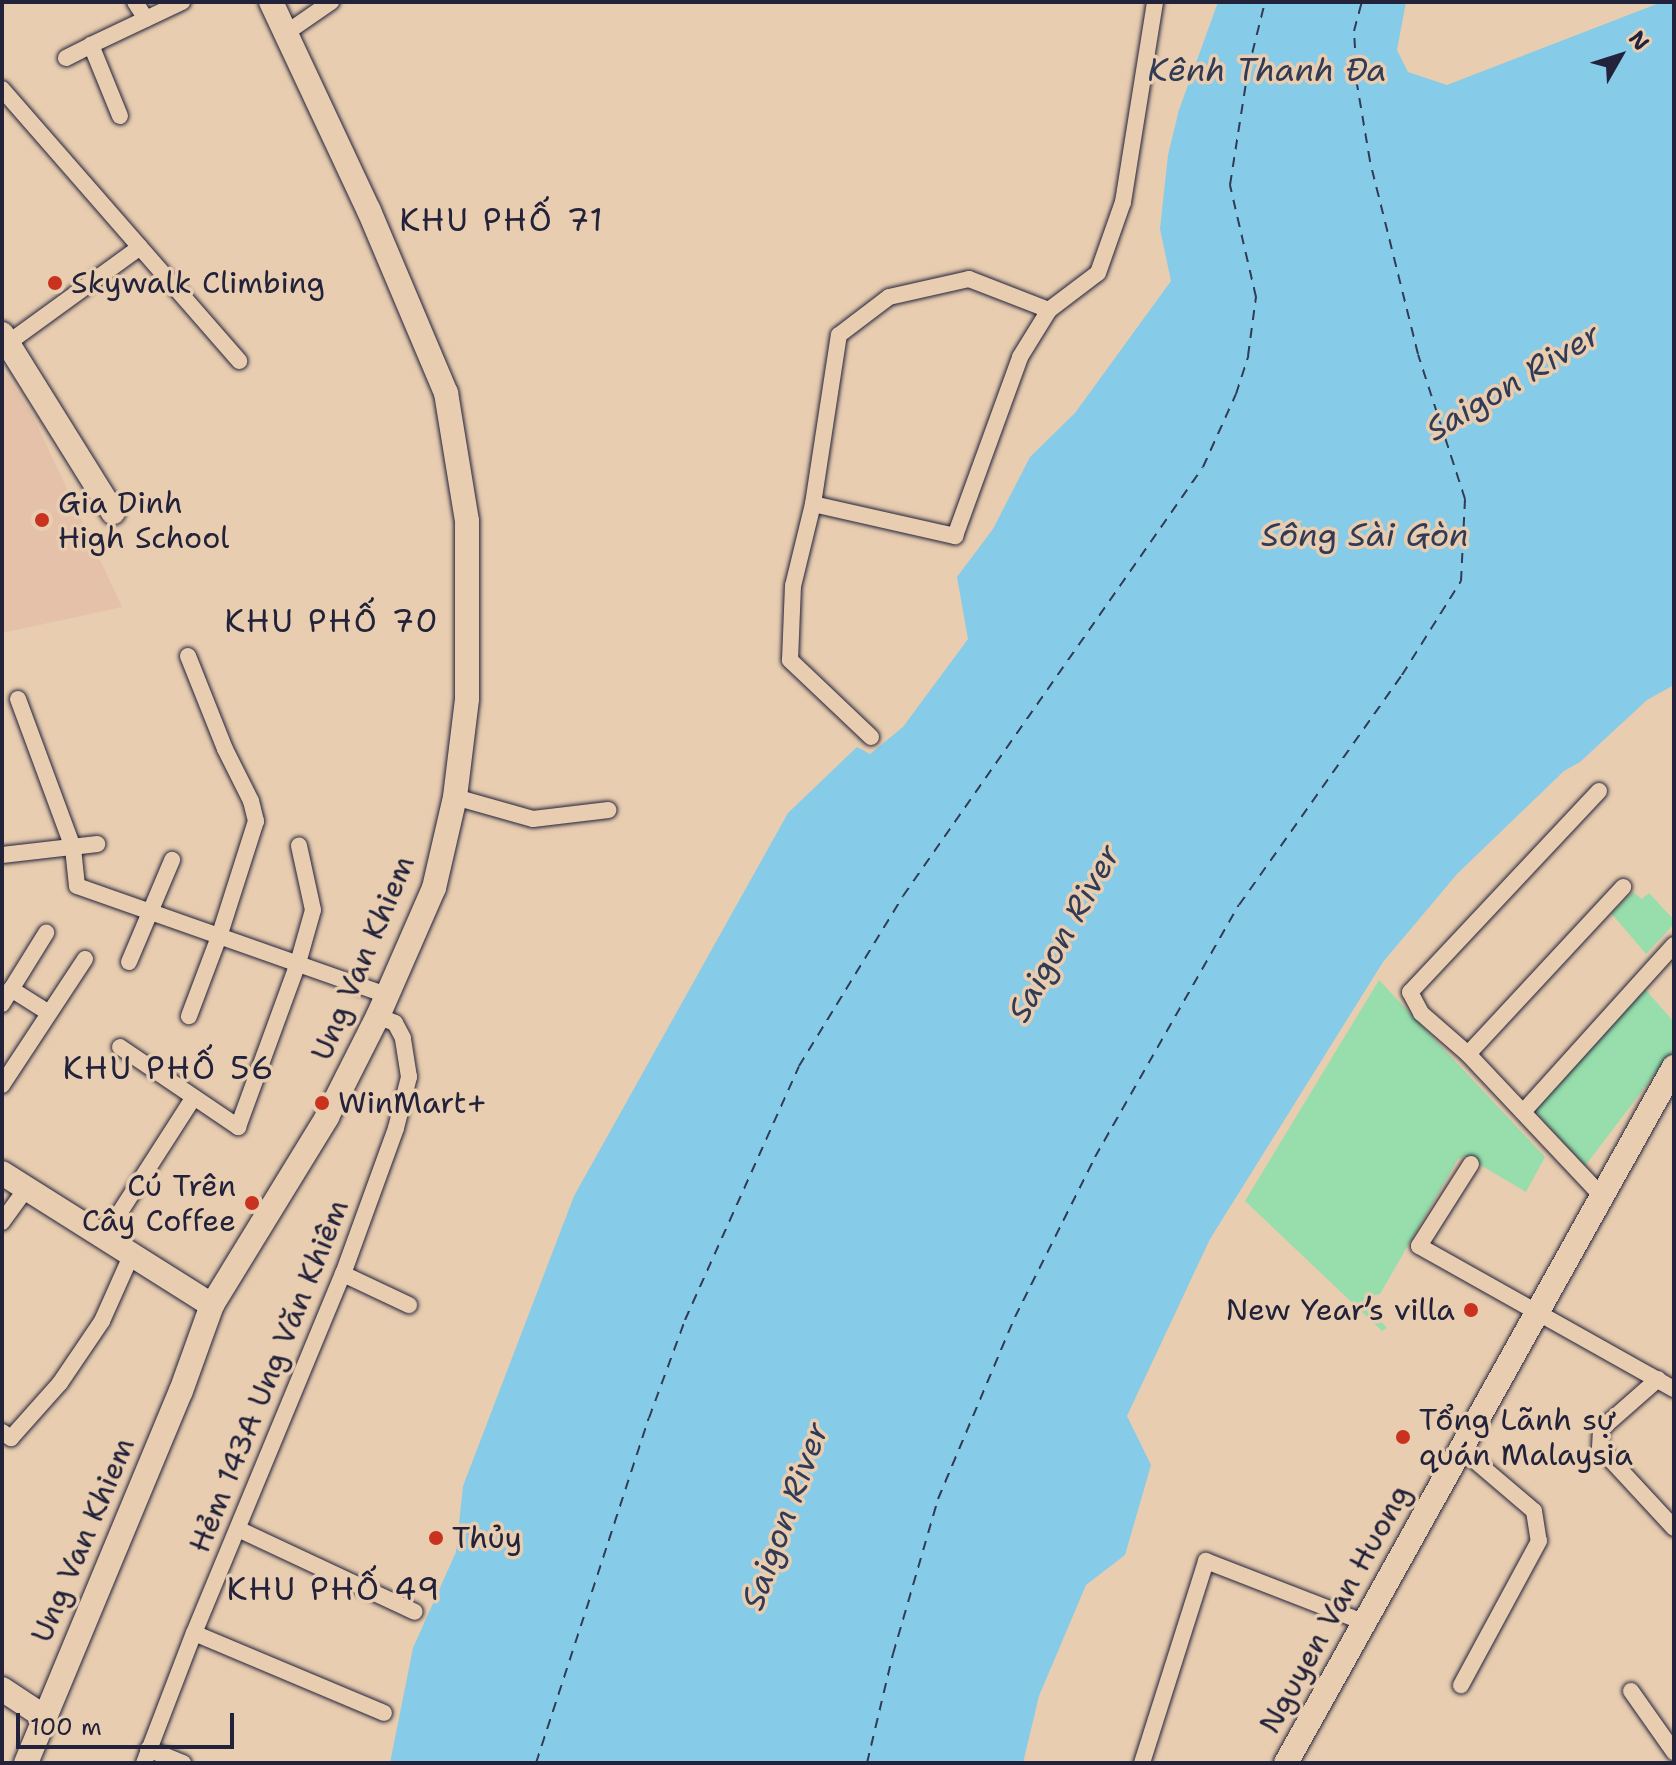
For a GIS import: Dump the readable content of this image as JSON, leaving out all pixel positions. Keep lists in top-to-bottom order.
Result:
{
  "streets": {
    "main road": ["Ung Van Khiem", "Nguyen Van Huong"],
    "street": ["Hẻm 143A Ung Văn Khiêm"]
  },
  "crossings": [
    ["Ung Van Khiem", "Hẻm 143A Ung Văn Khiêm"]
  ],
  "districts": [
    "KHU PHỐ 71",
    "KHU PHỐ 70",
    "KHU PHỐ 56",
    "KHU PHỐ 49"
  ],
  "water": ["Kênh Thanh Đa", "Saigon River", "Sông Sài Gòn"],
  "places": [
    "Skywalk Climbing",
    "Gia Dinh High School",
    "WinMart+",
    "Cú Trên Cây Coffee",
    "New Year’s villa",
    "Tổng Lãnh sự quán Malaysia",
    "Thủy"
  ],
  "scale_bar": "100 m",
  "north": "top right"
}
